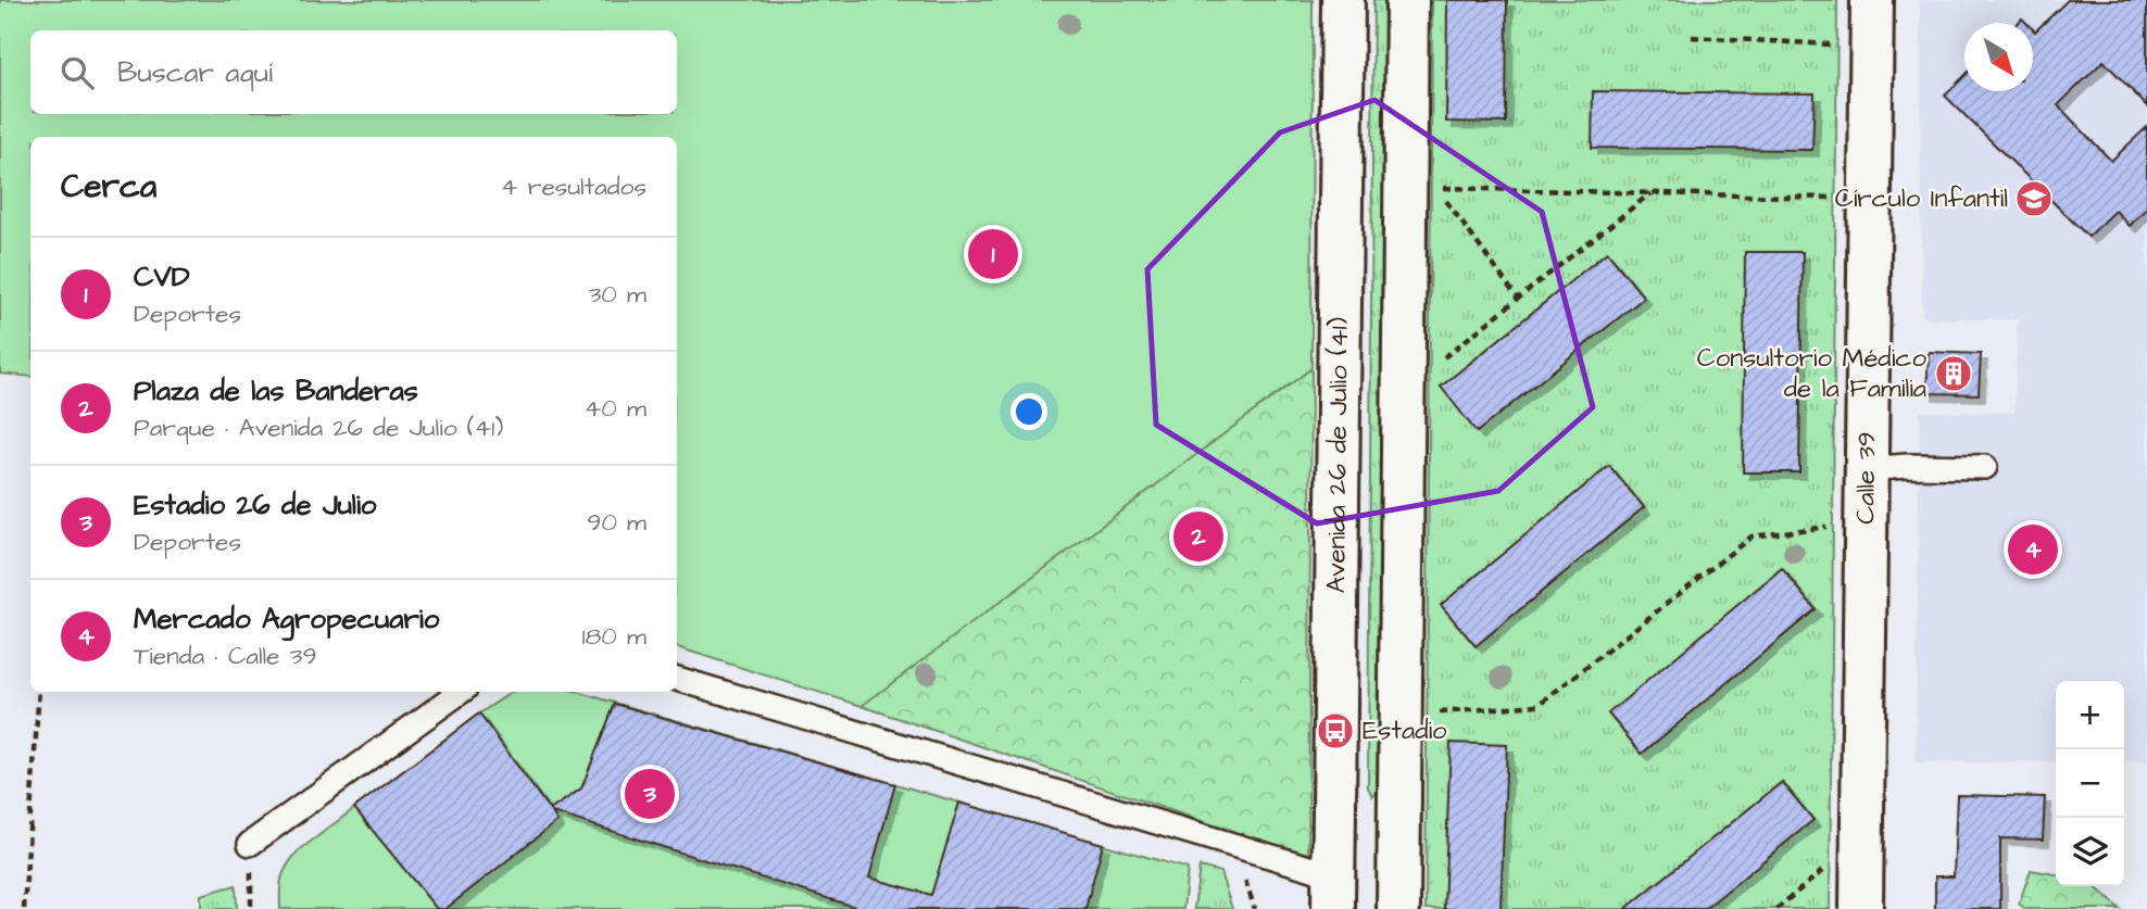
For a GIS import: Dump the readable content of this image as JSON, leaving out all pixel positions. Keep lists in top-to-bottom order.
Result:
{
  "streets": {
    "main road": ["Avenida 26 de Julio (41)", "Calle 39"]
  },
  "places": {
    "school or university": ["Círculo Infantil"],
    "building": ["Consultorio Médico de la Familia"],
    "bus stop": ["Estadio"]
  },
  "north": "bottom right",
  "page": {
    "search": "Buscar aquí",
    "heading": ["Cerca", "4 resultados"],
    "pins": [
      "1",
      "2",
      "4",
      "3"
    ],
    "list": [
      {
        "mark": "1",
        "name": "CVD",
        "note": "Deportes",
        "value": "30 m"
      },
      {
        "mark": "2",
        "name": "Plaza de las Banderas",
        "note": "Parque · Avenida 26 de Julio (41)",
        "value": "40 m"
      },
      {
        "mark": "3",
        "name": "Estadio 26 de Julio",
        "note": "Deportes",
        "value": "90 m"
      },
      {
        "mark": "4",
        "name": "Mercado Agropecuario",
        "note": "Tienda · Calle 39",
        "value": "180 m"
      }
    ],
    "map_buttons": ["+", "−"]
  }
}
